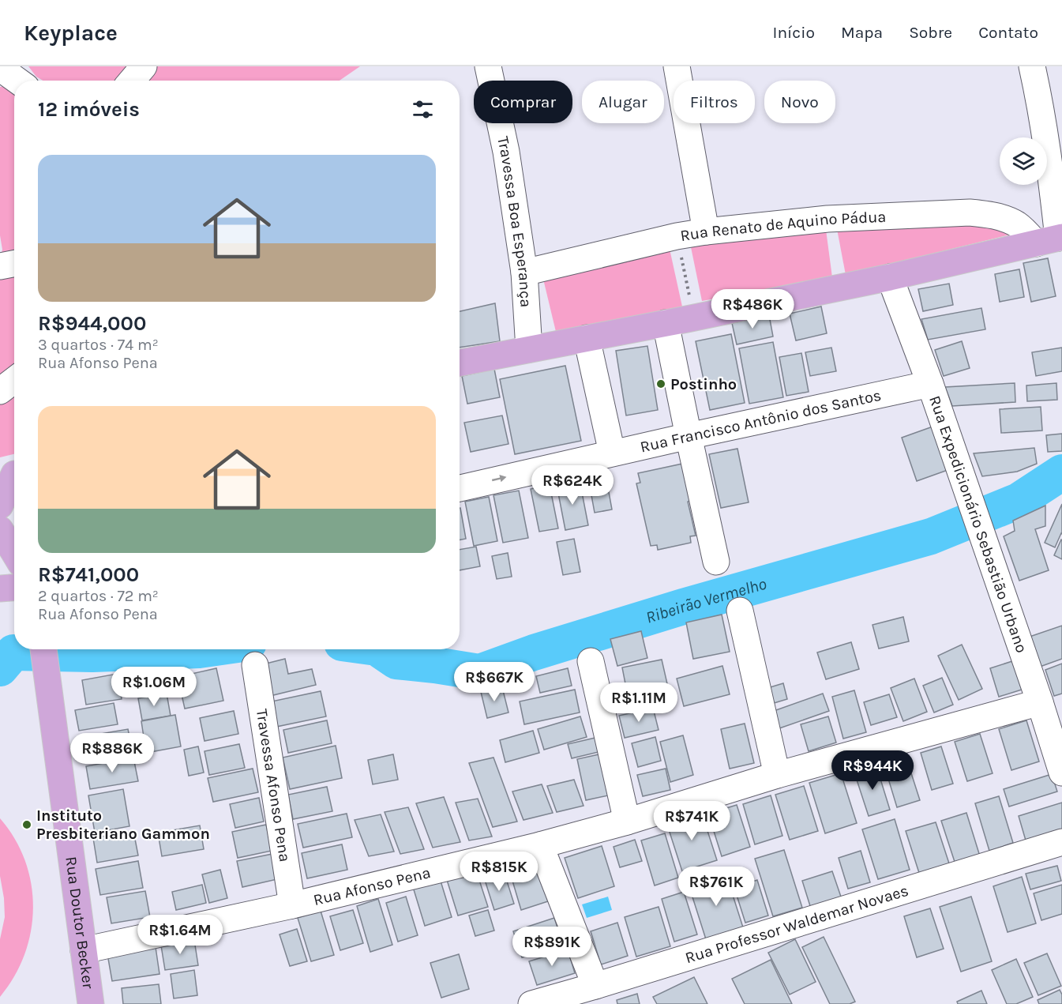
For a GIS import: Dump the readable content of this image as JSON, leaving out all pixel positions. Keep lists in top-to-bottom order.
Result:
{
  "streets": {
    "main road": ["Rua Doutor Becker"],
    "street": [
      "Travessa Boa Esperança",
      "Rua Renato de Aquino Pádua",
      "Rua Francisco Antônio dos Santos",
      "Rua Expedicionário Sebastião Urbano",
      "Travessa Afonso Pena",
      "Rua Afonso Pena",
      "Rua Professor Waldemar Novaes"
    ]
  },
  "crossings": [
    ["Travessa Boa Esperança", "Rua Renato de Aquino Pádua"],
    ["Rua Francisco Antônio dos Santos", "Rua Expedicionário Sebastião Urbano"],
    ["Rua Expedicionário Sebastião Urbano", "Rua Afonso Pena"],
    ["Travessa Afonso Pena", "Rua Afonso Pena"],
    ["Rua Afonso Pena", "Rua Doutor Becker"]
  ],
  "water": ["Ribeirão Vermelho"],
  "places": ["Postinho", "Instituto Presbiteriano Gammon"],
  "page": {
    "header": "Keyplace",
    "nav": [
      "Início",
      "Mapa",
      "Sobre",
      "Contato"
    ],
    "chip": [
      "Comprar",
      "Alugar",
      "Filtros",
      "Novo"
    ],
    "heading": "12 imóveis",
    "list": [
      {
        "name": "R$944,000",
        "note": "3 quartos · 74 m² · Rua Afonso Pena"
      },
      {
        "name": "R$741,000",
        "note": "2 quartos · 72 m² · Rua Afonso Pena"
      }
    ],
    "price": [
      "R$486K",
      "R$624K",
      "R$667K",
      "R$1.06M",
      "R$1.11M",
      "R$886K",
      "R$944K",
      "R$741K",
      "R$815K",
      "R$761K",
      "R$1.64M",
      "R$891K"
    ]
  }
}
